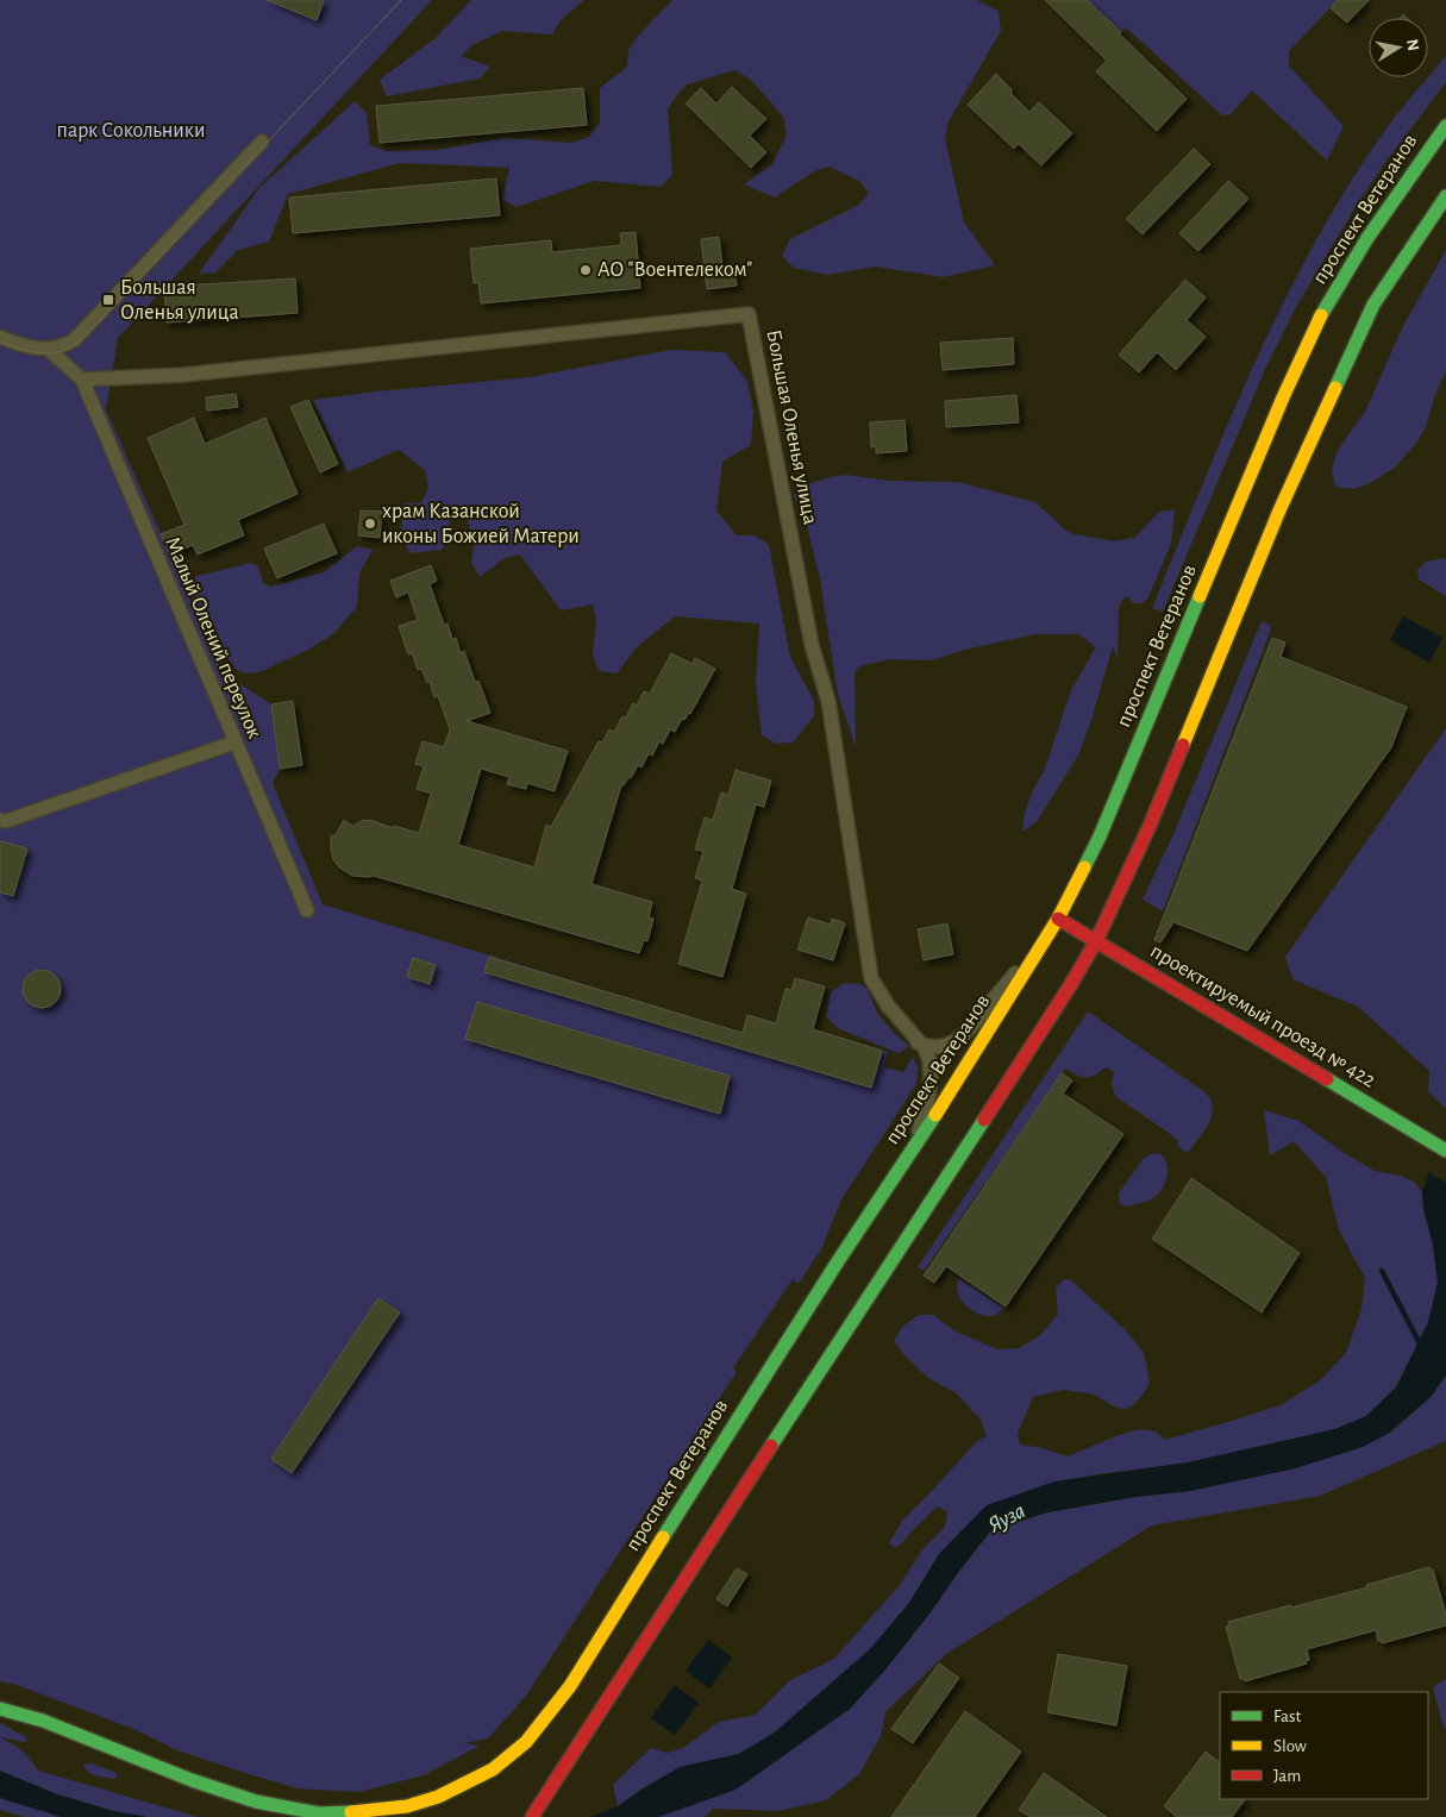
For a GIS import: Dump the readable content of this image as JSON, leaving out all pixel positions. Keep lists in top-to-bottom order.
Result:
{
  "streets": {
    "main road": ["проспект Ветеранов", "проектируемый проезд № 422"],
    "street": ["Большая Оленья улица", "Малый Олений переулок"]
  },
  "crossings": [
    ["проспект Ветеранов", "проектируемый проезд № 422"],
    ["Большая Оленья улица", "Малый Олений переулок"]
  ],
  "water": ["Яуза"],
  "parks": ["парк Сокольники"],
  "places": {
    "other": ["АО \"Воентелеком\"", "храм Казанской иконы Божией Матери"],
    "transit": ["Большая Оленья улица"]
  },
  "legend": ["Fast", "Slow", "Jam"],
  "north": "right"
}
